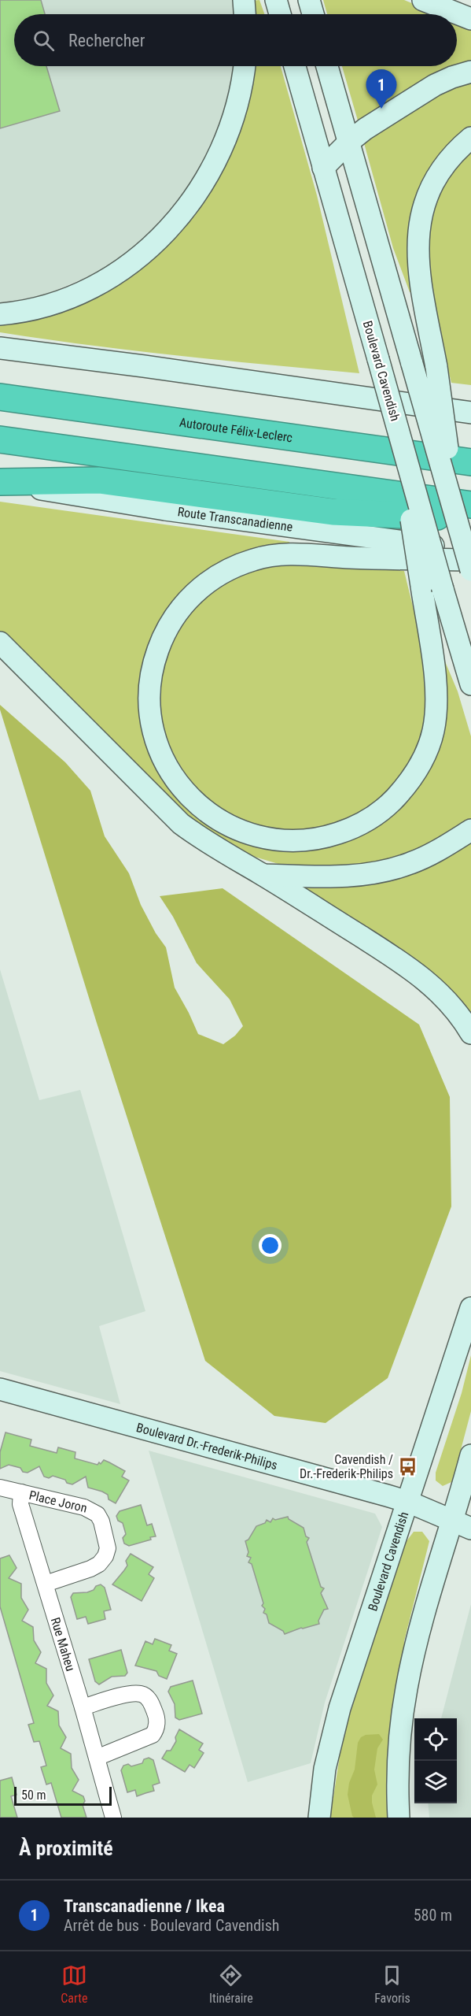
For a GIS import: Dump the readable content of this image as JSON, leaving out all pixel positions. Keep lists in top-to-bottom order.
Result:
{
  "streets": {
    "highway": ["Autoroute Félix-Leclerc"],
    "main road": ["Boulevard Cavendish", "Route Transcanadienne", "Boulevard Dr.-Frederik-Philips"],
    "street": ["Place Joron", "Rue Maheu"]
  },
  "crossings": [
    ["Boulevard Cavendish", "Boulevard Dr.-Frederik-Philips"],
    ["Place Joron", "Rue Maheu"]
  ],
  "places": {
    "bus stop": ["Cavendish / Dr.-Frederik-Philips"]
  },
  "scale_bar": "50 m",
  "page": {
    "search": "Rechercher",
    "pins": "1",
    "scale": "50 m",
    "heading": "À proximité",
    "list": [
      {
        "mark": "1",
        "name": "Transcanadienne / Ikea",
        "note": "Arrêt de bus · Boulevard Cavendish",
        "value": "580 m"
      }
    ],
    "nav": ["Carte", "Itinéraire", "Favoris"]
  }
}
